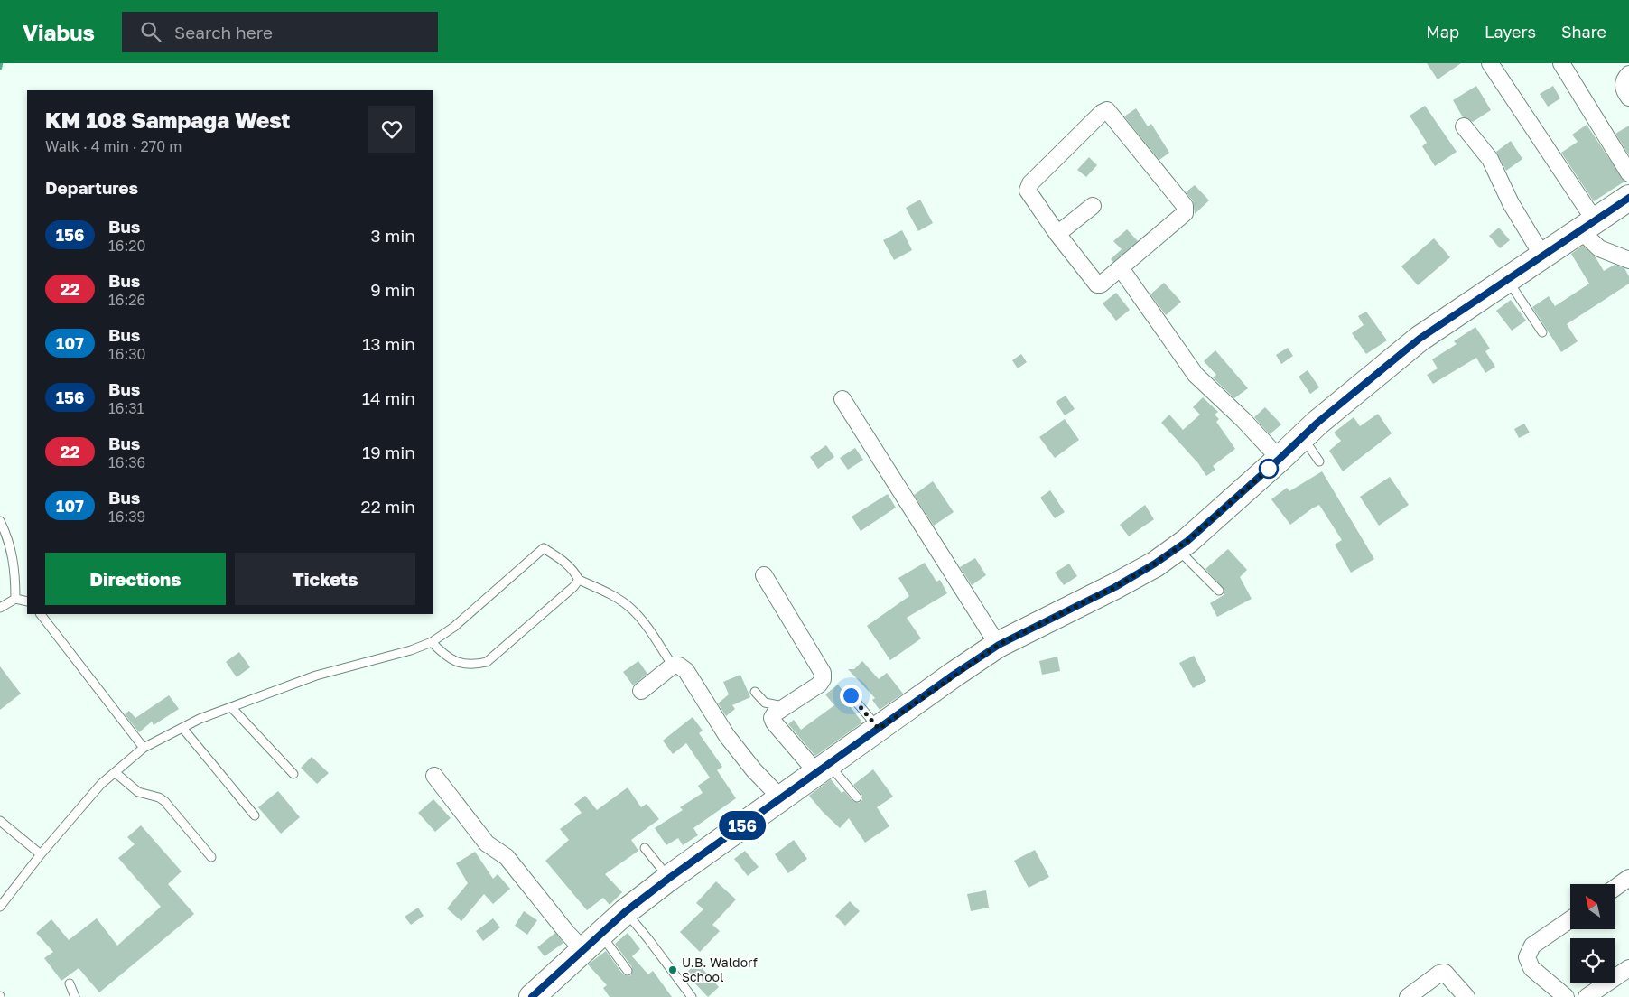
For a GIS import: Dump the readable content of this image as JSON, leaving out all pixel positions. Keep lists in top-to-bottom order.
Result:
{
  "places": ["U.B. Waldorf School"],
  "lines": ["bus line 156"],
  "north": "top left",
  "page": {
    "header": "Viabus",
    "search": "Search here",
    "nav": ["Map", "Layers", "Share"],
    "on_map": "156",
    "heading": [
      ["KM 108 Sampaga West", "Walk · 4 min · 270 m"],
      "Departures"
    ],
    "list": [
      {
        "mark": "156",
        "name": "Bus",
        "note": "16:20",
        "value": "3 min"
      },
      {
        "mark": "22",
        "name": "Bus",
        "note": "16:26",
        "value": "9 min"
      },
      {
        "mark": "107",
        "name": "Bus",
        "note": "16:30",
        "value": "13 min"
      },
      {
        "mark": "156",
        "name": "Bus",
        "note": "16:31",
        "value": "14 min"
      },
      {
        "mark": "22",
        "name": "Bus",
        "note": "16:36",
        "value": "19 min"
      },
      {
        "mark": "107",
        "name": "Bus",
        "note": "16:39",
        "value": "22 min"
      }
    ],
    "buttons": ["Directions", "Tickets"]
  }
}
